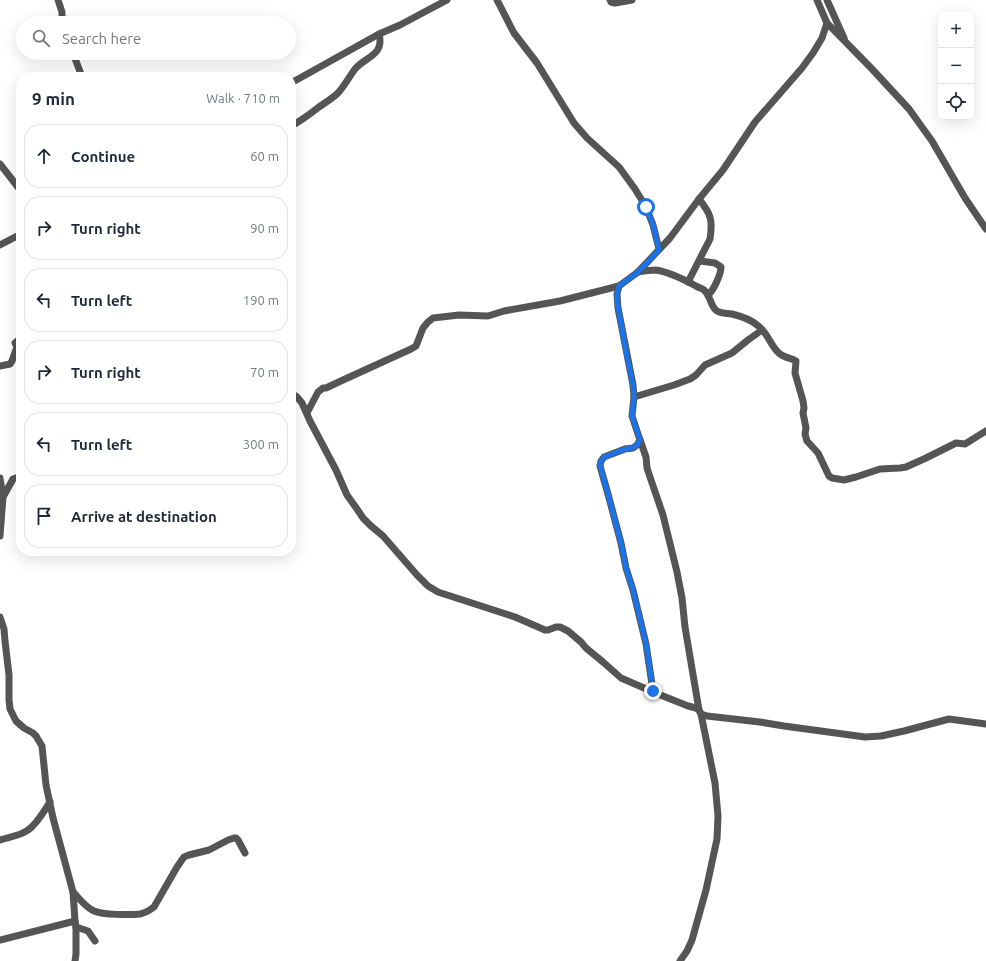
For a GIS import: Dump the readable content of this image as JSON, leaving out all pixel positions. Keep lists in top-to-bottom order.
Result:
{
  "page": {
    "map_buttons": ["+", "−"],
    "search": "Search here",
    "heading": ["9 min", "Walk · 710 m"],
    "list": [
      ["Continue", "60 m"],
      ["Turn right", "90 m"],
      ["Turn left", "190 m"],
      ["Turn right", "70 m"],
      ["Turn left", "300 m"],
      "Arrive at destination"
    ]
  }
}
